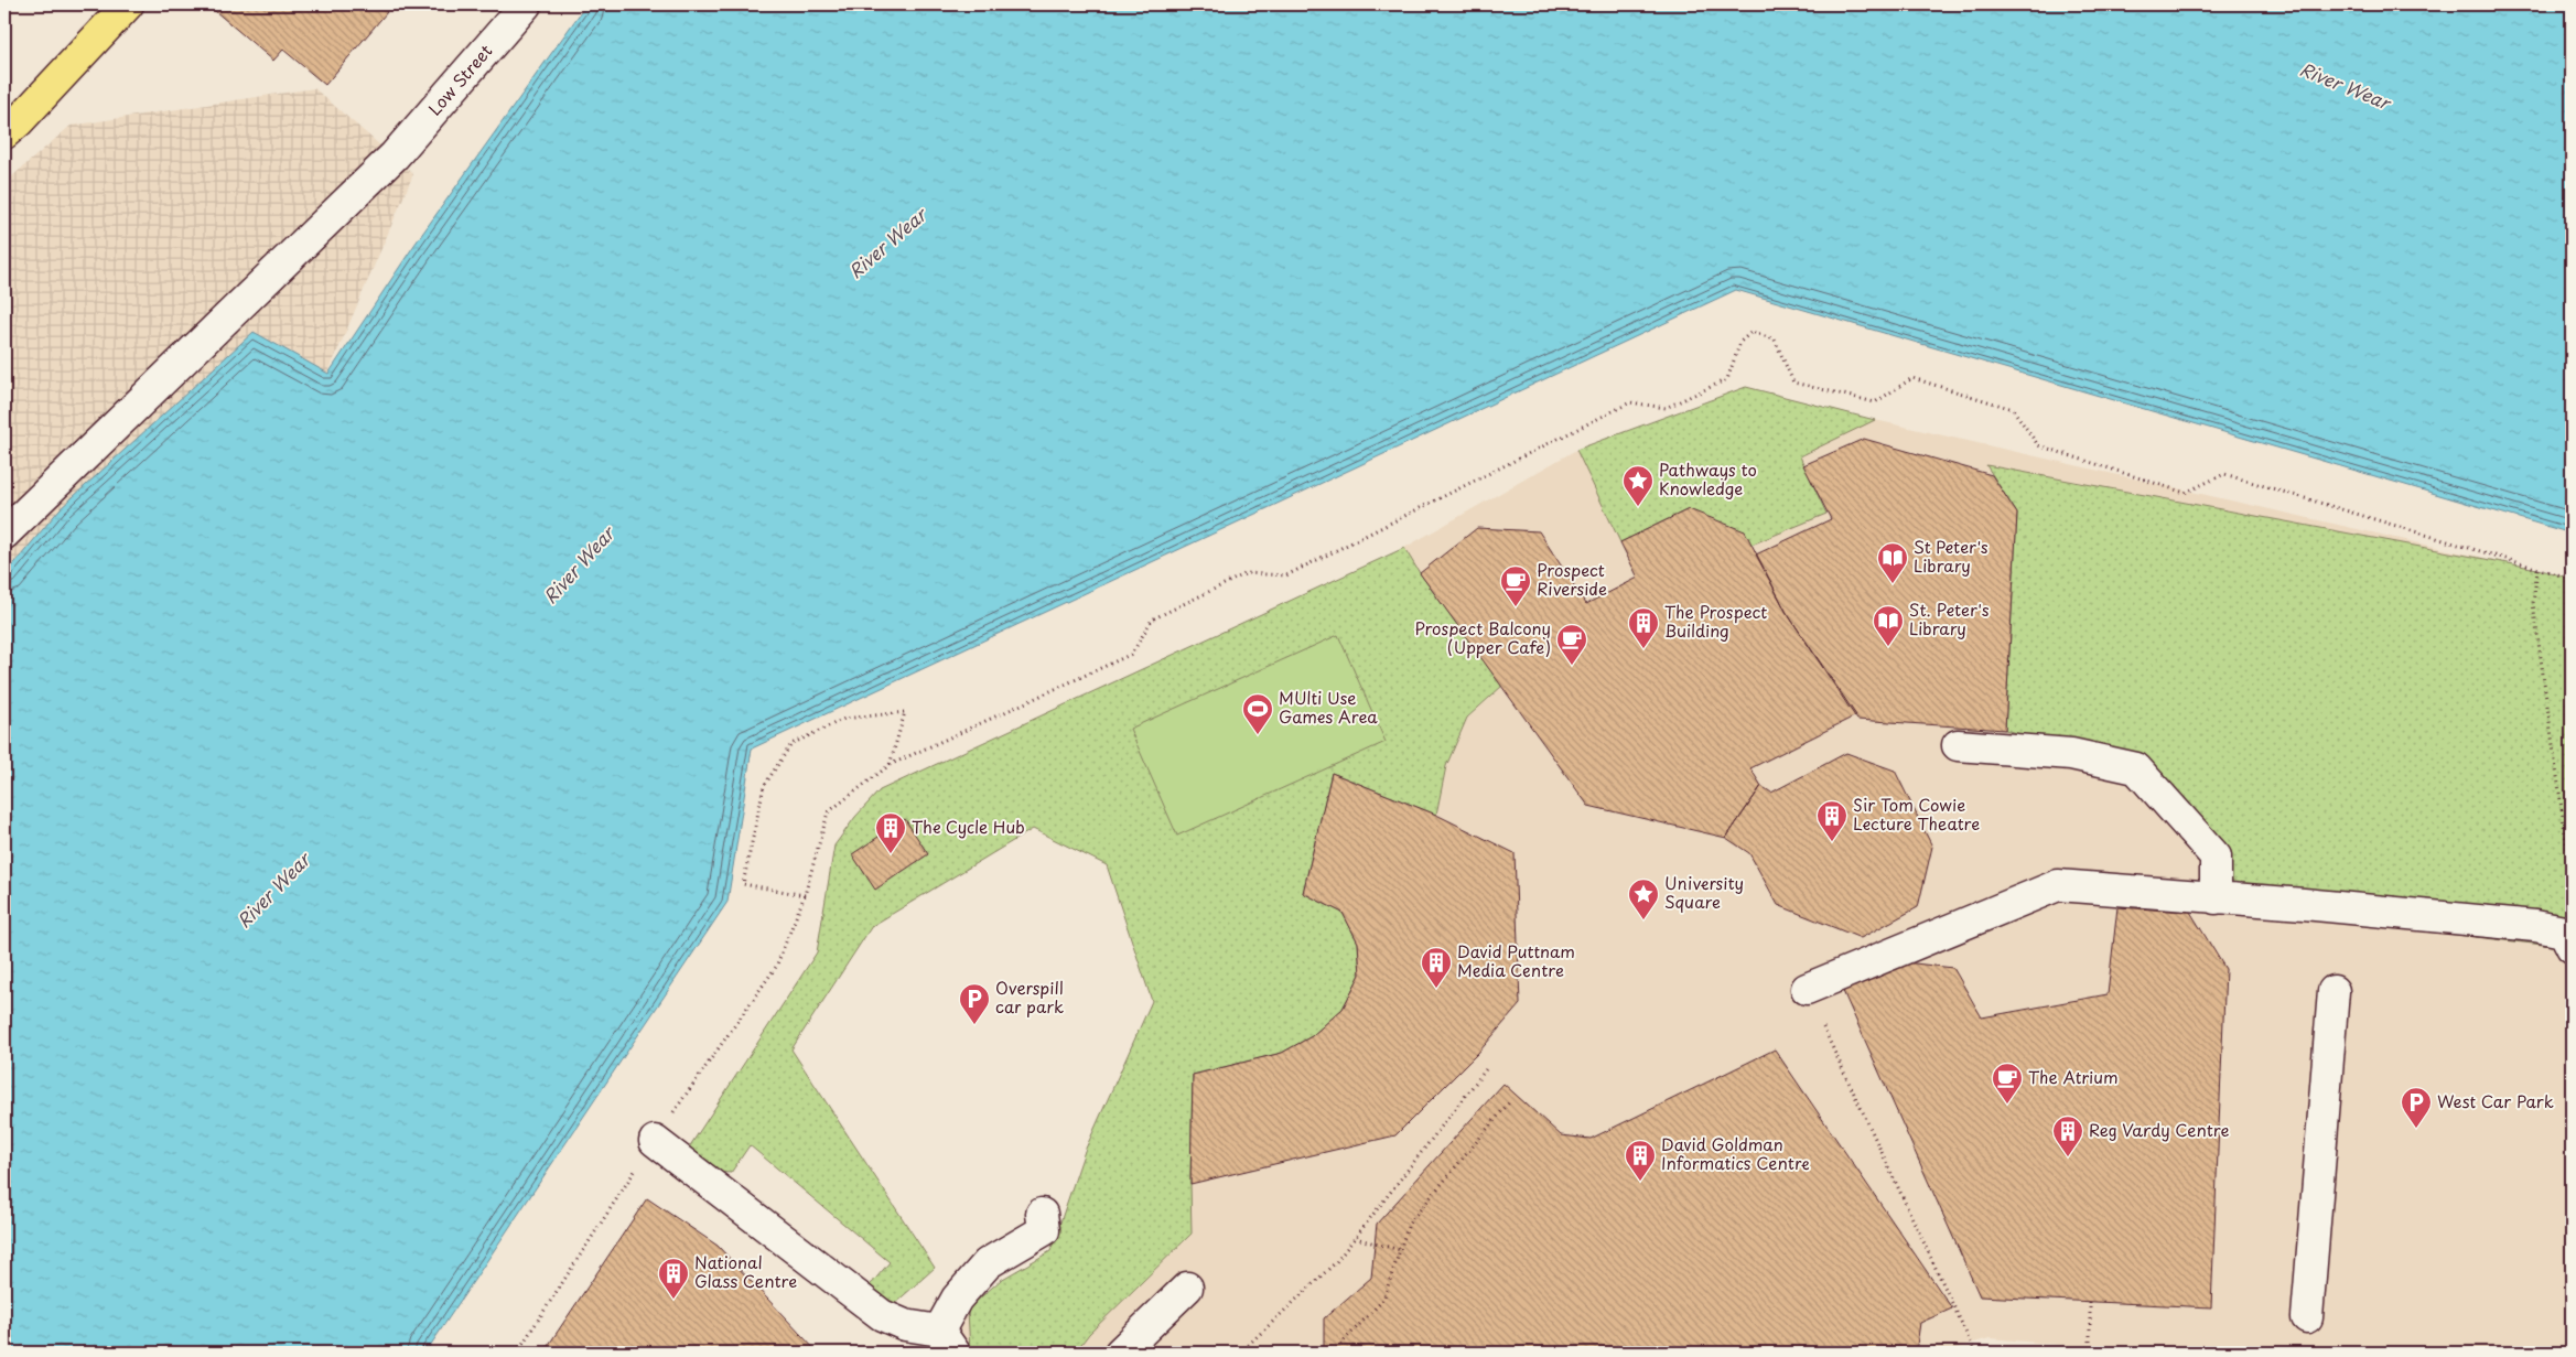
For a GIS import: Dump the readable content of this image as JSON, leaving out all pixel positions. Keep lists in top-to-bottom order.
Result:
{
  "streets": {
    "street": ["Low Street"]
  },
  "water": ["River Wear"],
  "places": {
    "place": ["Pathways to Knowledge", "University Square"],
    "library": ["St Peter's Library", "St. Peter's Library"],
    "cafe": ["Prospect Riverside", "Prospect Balcony (Upper Cafe)", "The Atrium"],
    "building": [
      "The Prospect Building",
      "Sir Tom Cowie Lecture Theatre",
      "The Cycle Hub",
      "David Puttnam Media Centre",
      "Reg Vardy Centre",
      "David Goldman Informatics Centre",
      "National Glass Centre"
    ],
    "sports": ["MUlti Use Games Area"],
    "parking": ["Overspill car park", "West Car Park"]
  }
}
